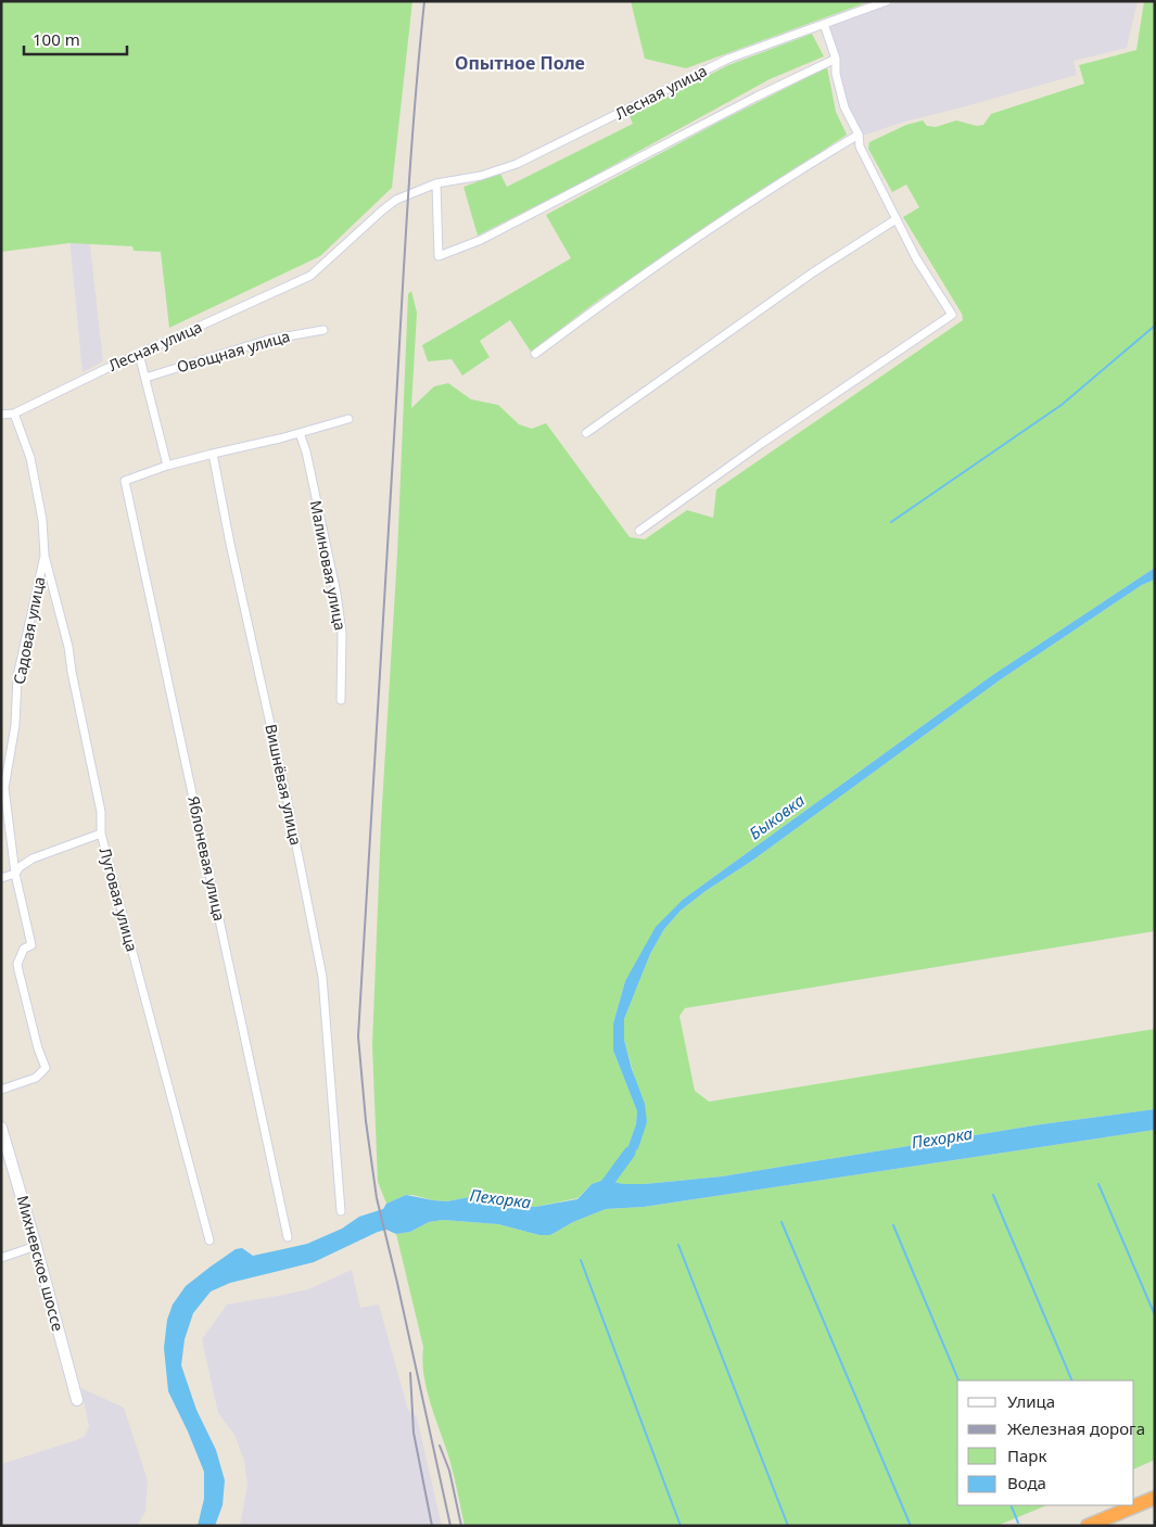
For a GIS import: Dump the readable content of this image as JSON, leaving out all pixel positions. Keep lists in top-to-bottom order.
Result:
{
  "streets": {
    "street": [
      "Лесная улица",
      "Овощная улица",
      "Малиновая улица",
      "Садовая улица",
      "Вишнёвая улица",
      "Яблоневая улица",
      "Луговая улица",
      "Михневское шоссе"
    ]
  },
  "crossings": [
    ["Лесная улица", "Садовая улица"],
    ["Садовая улица", "Луговая улица"]
  ],
  "districts": ["Опытное Поле"],
  "water": ["Быковка", "Пехорка"],
  "legend": [
    "Улица",
    "Железная дорога",
    "Парк",
    "Вода"
  ],
  "scale_bar": "100 m"
}
